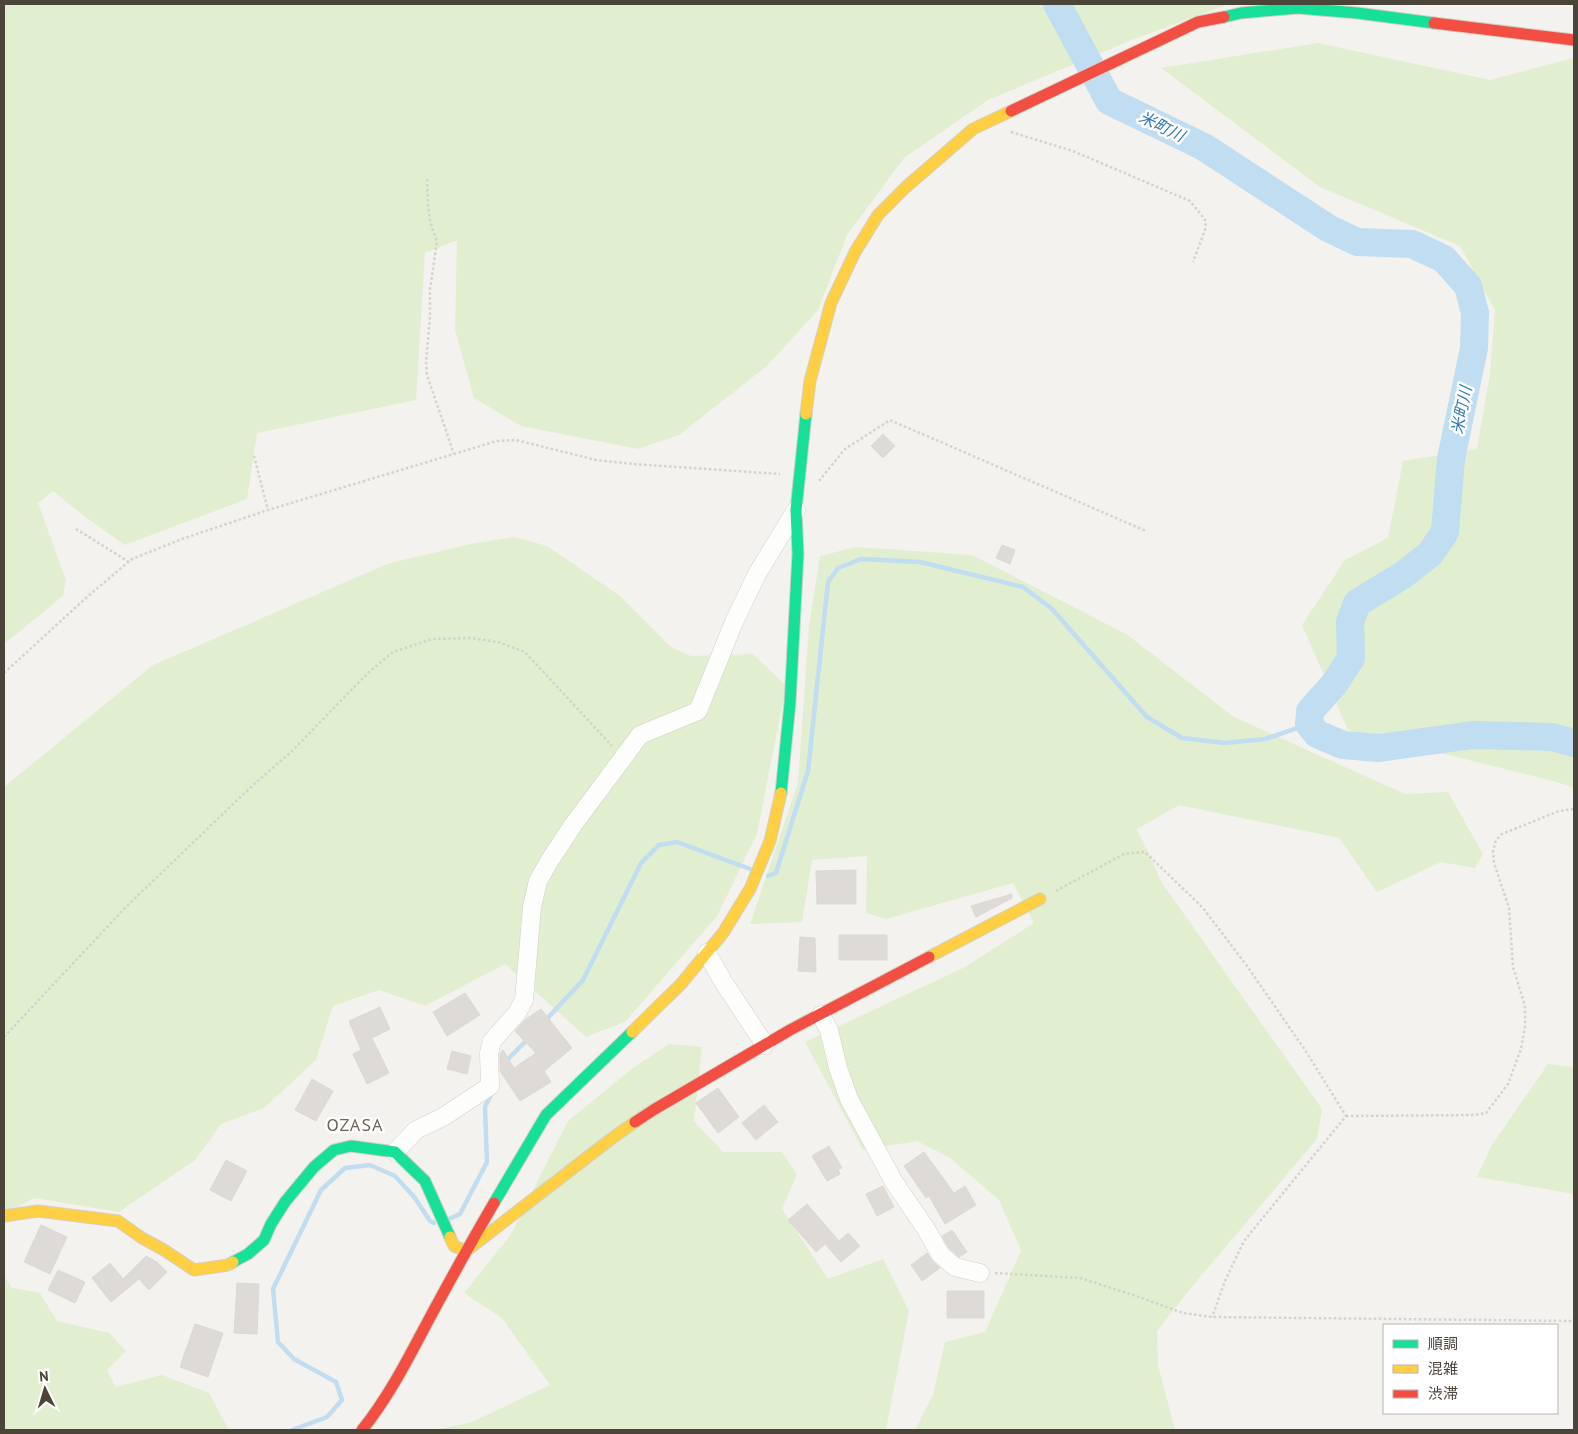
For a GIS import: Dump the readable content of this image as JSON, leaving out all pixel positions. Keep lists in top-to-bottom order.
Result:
{
  "districts": ["OZASA"],
  "water": ["米町川"],
  "legend": ["順調", "混雑", "渋滞"],
  "north": "top"
}
